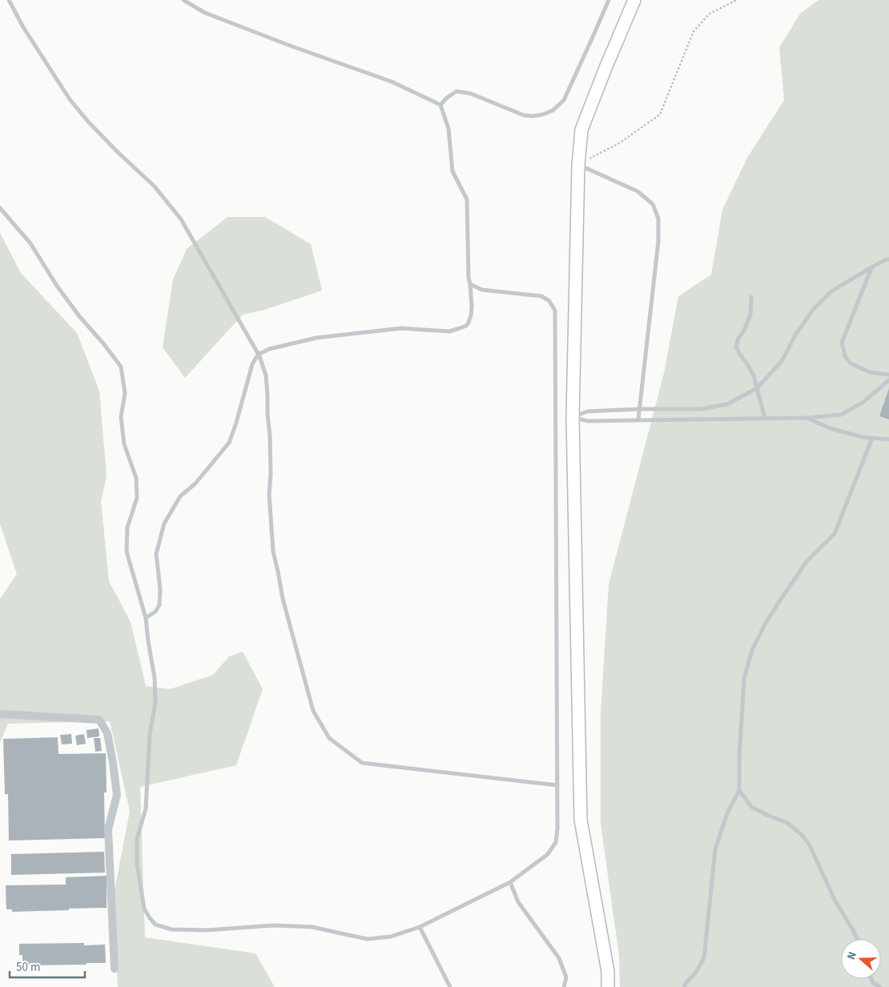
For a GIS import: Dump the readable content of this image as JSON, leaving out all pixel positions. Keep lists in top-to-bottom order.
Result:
{
  "scale_bar": "50 m",
  "north": "left"
}
